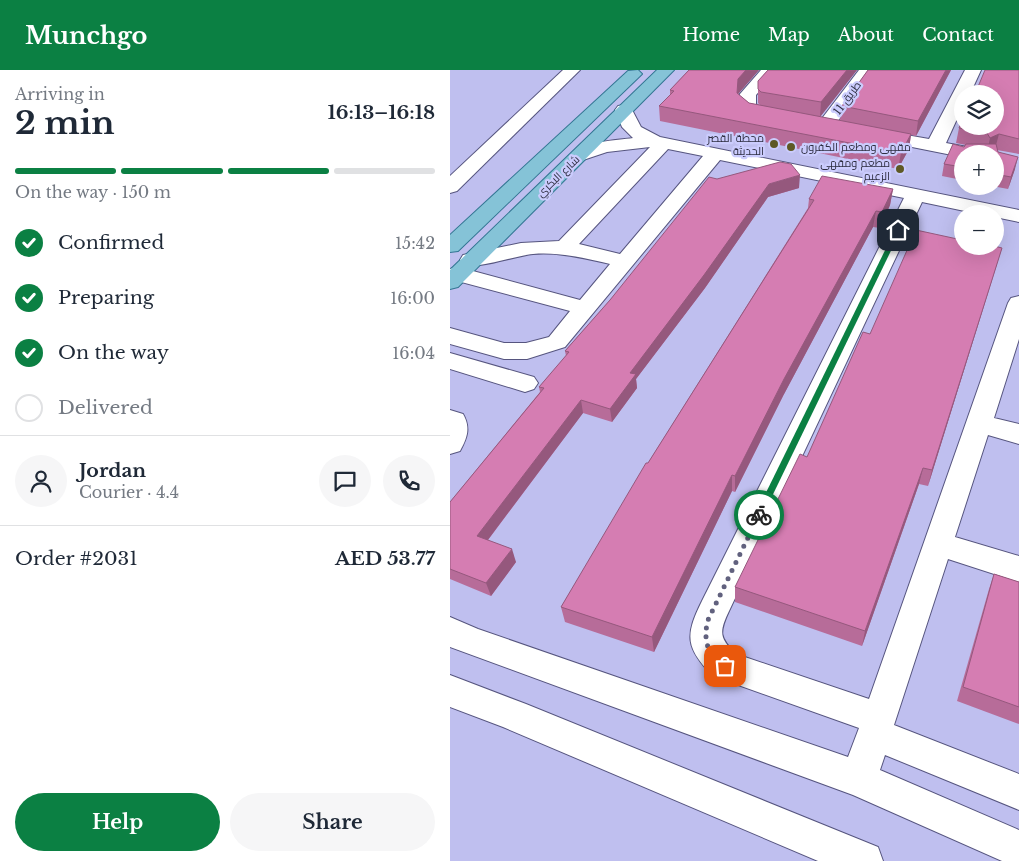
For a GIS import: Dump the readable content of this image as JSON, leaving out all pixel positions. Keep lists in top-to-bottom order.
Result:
{
  "streets": {
    "main road": ["شارع البكري"],
    "street": ["طريق 11"]
  },
  "places": ["محطة القصر الحديثة", "مقهى ومطعم الكفرون", "مطعم ومقهى الزعيم"],
  "page": {
    "header": "Munchgo",
    "nav": [
      "Home",
      "Map",
      "About",
      "Contact"
    ],
    "heading": ["2 min", "Arriving in", "16:13–16:18"],
    "panel": [
      "Jordan",
      "Courier · 4.4",
      "Order #2031",
      "AED 53.77"
    ],
    "map_buttons": ["+", "−"],
    "bar": "On the way · 150 m",
    "list": [
      ["Confirmed", "15:42"],
      ["Preparing", "16:00"],
      ["On the way", "16:04"],
      "Delivered"
    ],
    "buttons": ["Help", "Share"]
  }
}
